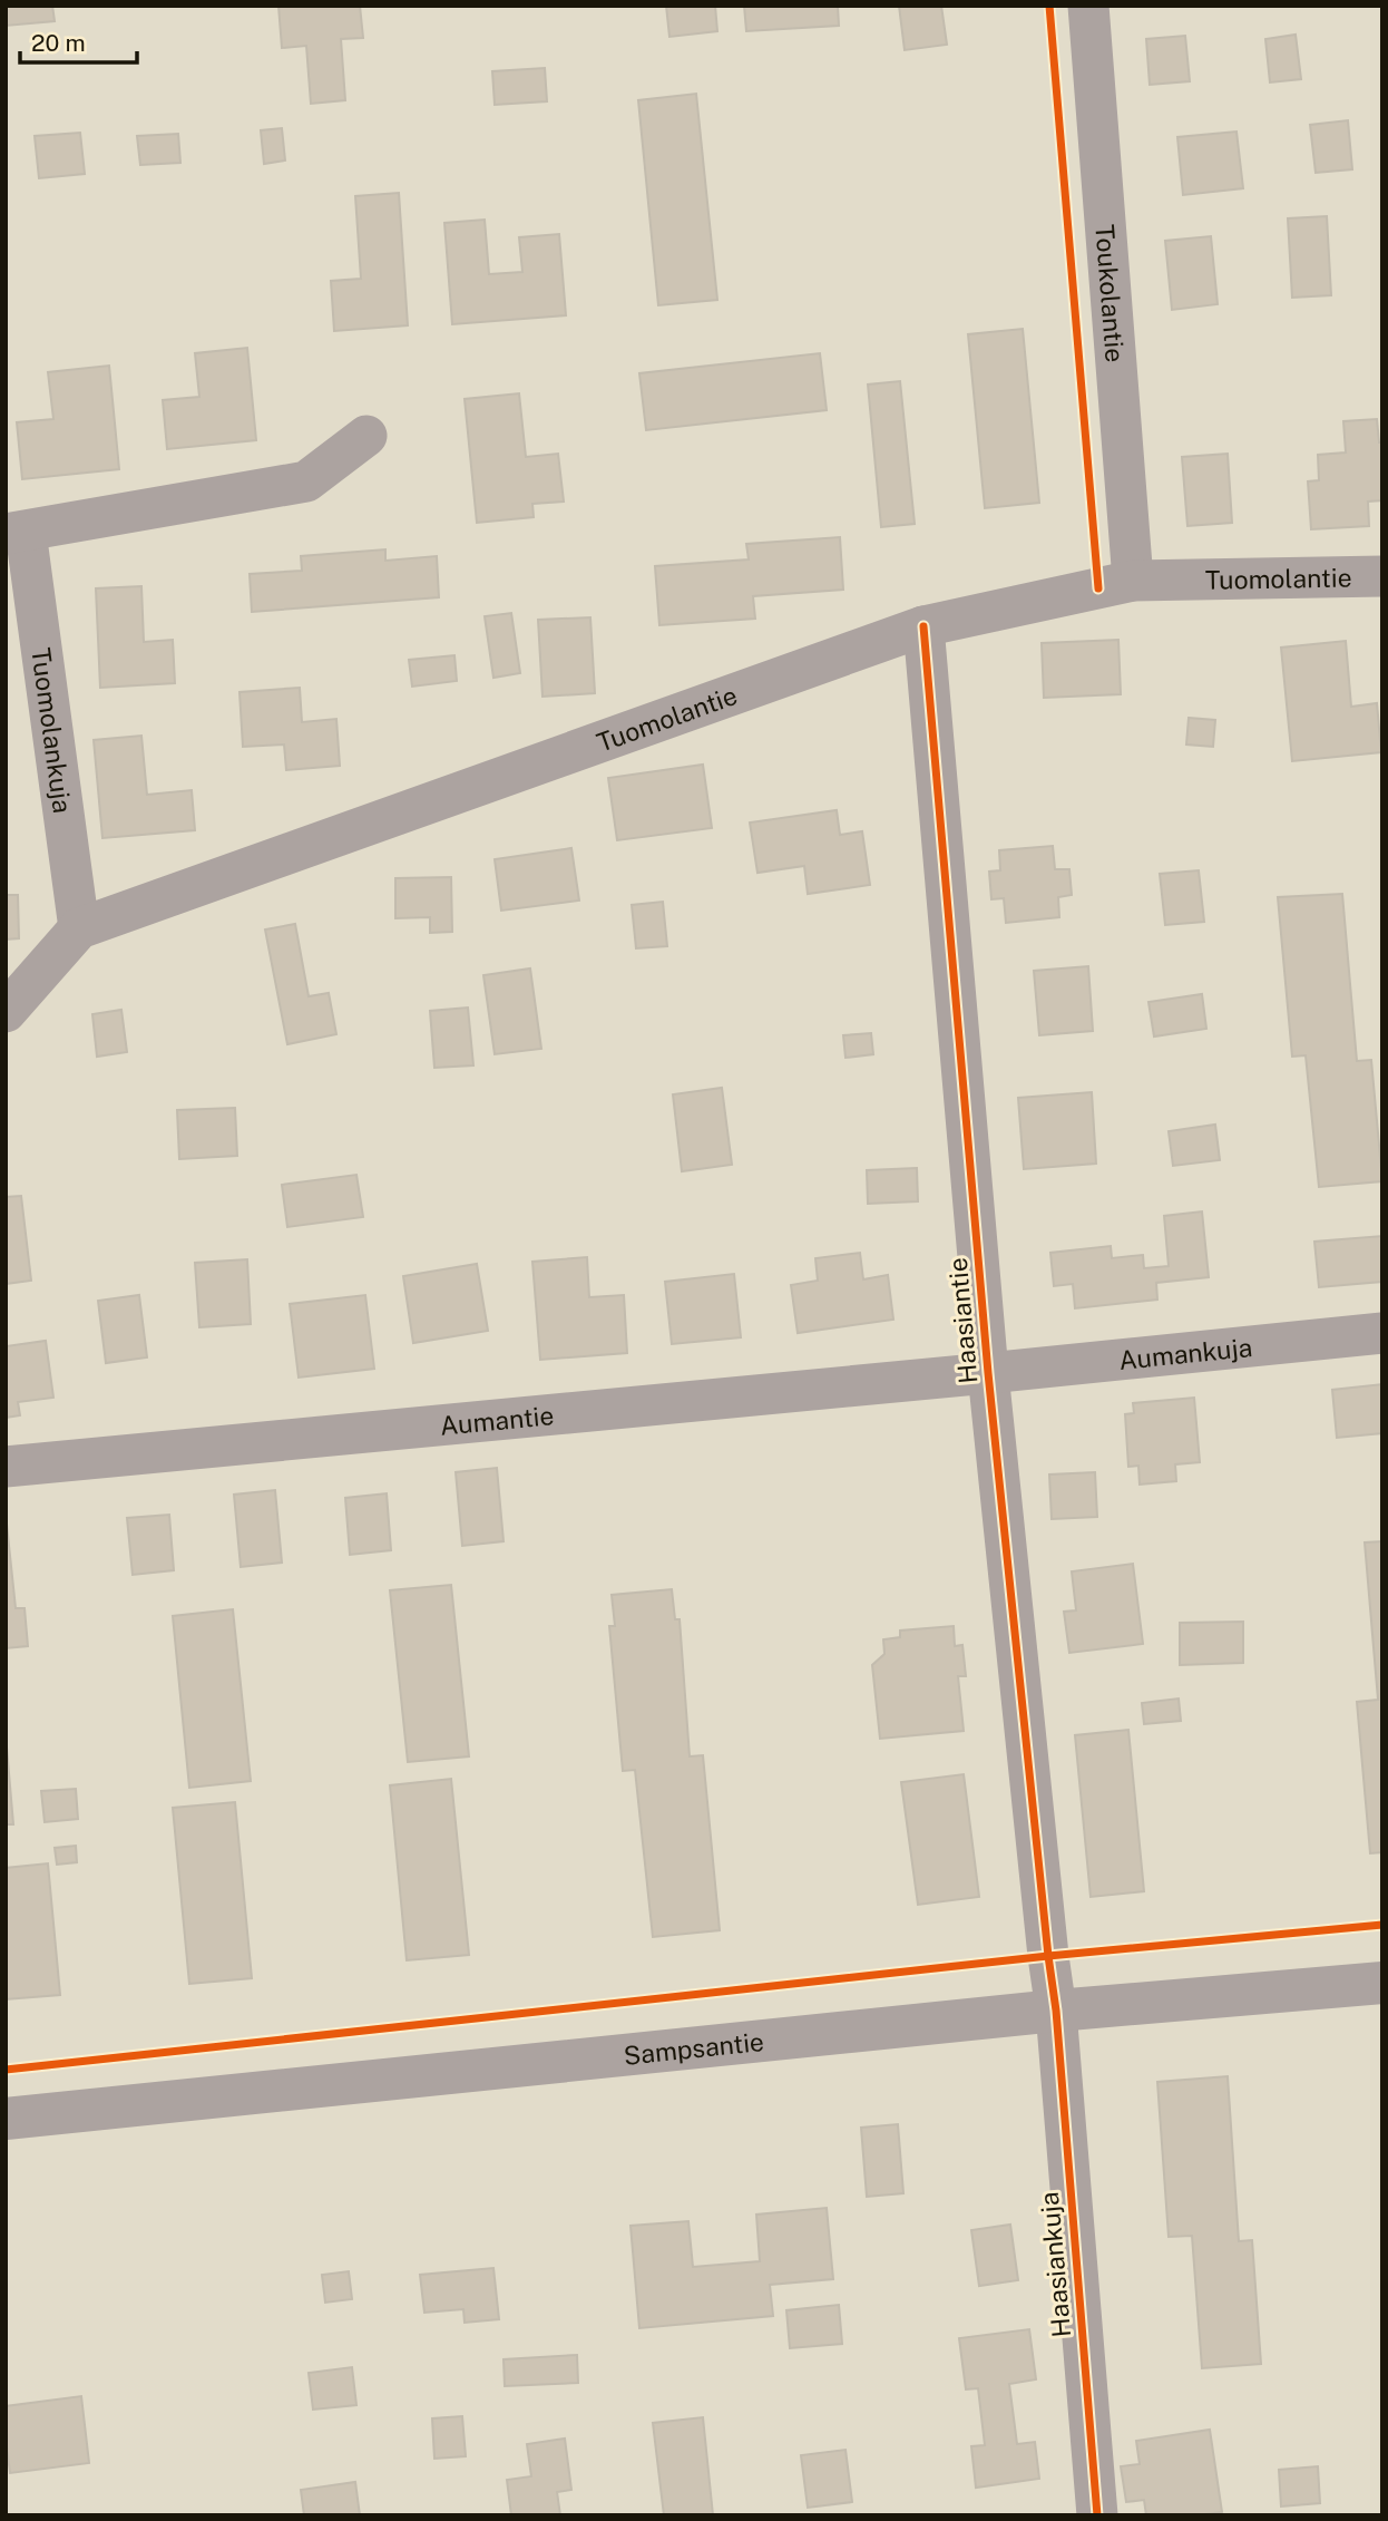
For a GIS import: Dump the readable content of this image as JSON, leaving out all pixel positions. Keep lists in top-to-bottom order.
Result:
{
  "streets": {
    "street": [
      "Toukolantie",
      "Tuomolantie",
      "Tuomolankuja",
      "Haasiantie",
      "Aumankuja",
      "Aumantie",
      "Sampsantie",
      "Haasiankuja"
    ]
  },
  "crossings": [
    ["Toukolantie", "Tuomolantie"],
    ["Tuomolantie", "Tuomolankuja"],
    ["Tuomolantie", "Haasiantie"],
    ["Haasiantie", "Aumankuja"],
    ["Haasiantie", "Aumantie"],
    ["Haasiantie", "Sampsantie"],
    ["Haasiantie", "Haasiankuja"],
    ["Aumankuja", "Aumantie"],
    ["Sampsantie", "Haasiankuja"]
  ],
  "scale_bar": "20 m"
}
